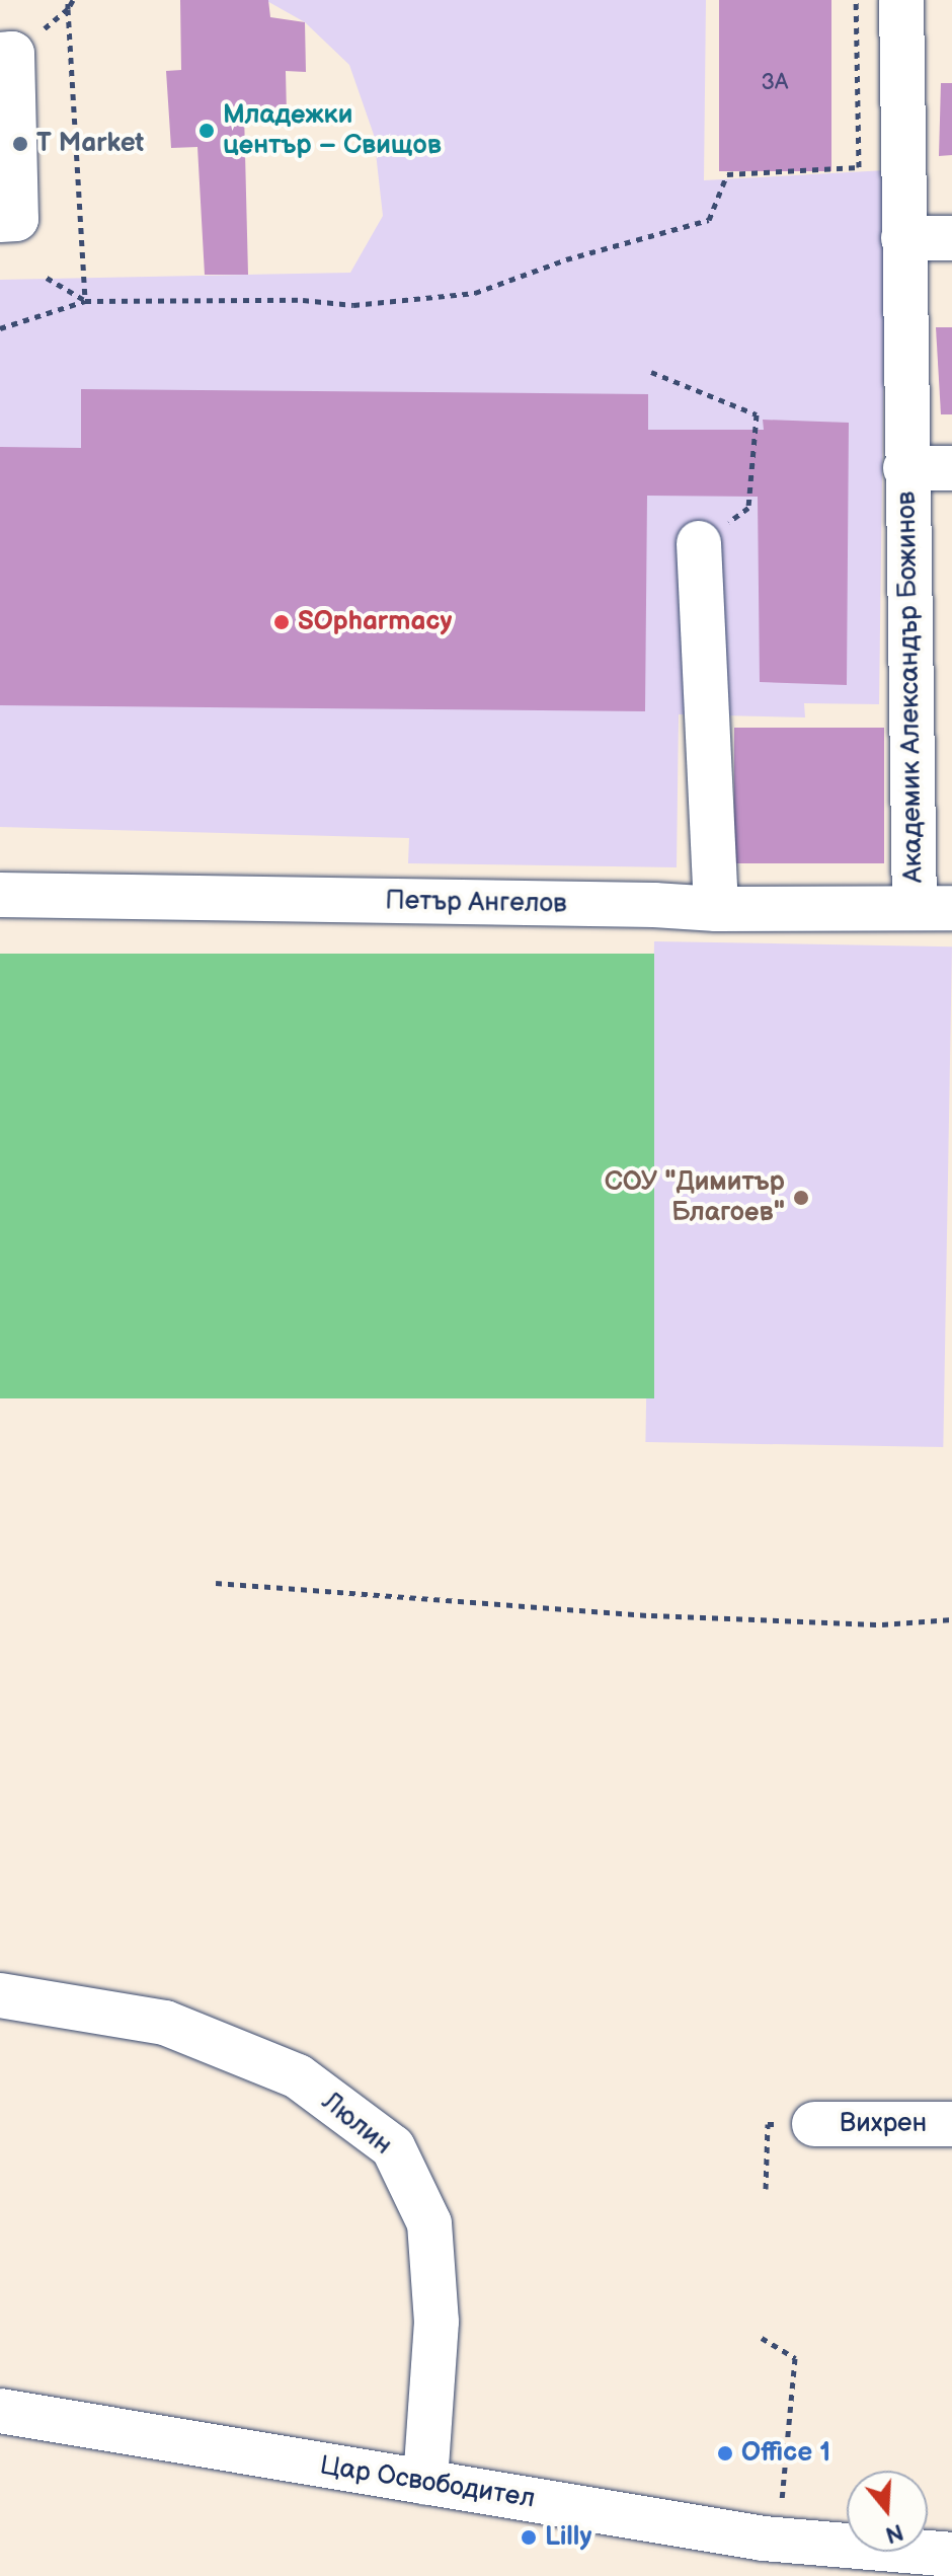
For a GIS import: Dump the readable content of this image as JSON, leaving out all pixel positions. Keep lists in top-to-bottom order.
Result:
{
  "streets": {
    "street": [
      "Академик Александър Божинов",
      "Петър Ангелов",
      "Люлин",
      "Вихрен",
      "Цар Освободител"
    ]
  },
  "crossings": [
    ["Академик Александър Божинов", "Петър Ангелов"],
    ["Люлин", "Цар Освободител"]
  ],
  "places": [
    "Младежки център – Свищов",
    "T Market",
    "SOpharmacy",
    "СОУ \"Димитър Благоев\"",
    "Office 1",
    "Lilly"
  ],
  "house_numbers": ["3А"],
  "north": "bottom"
}
